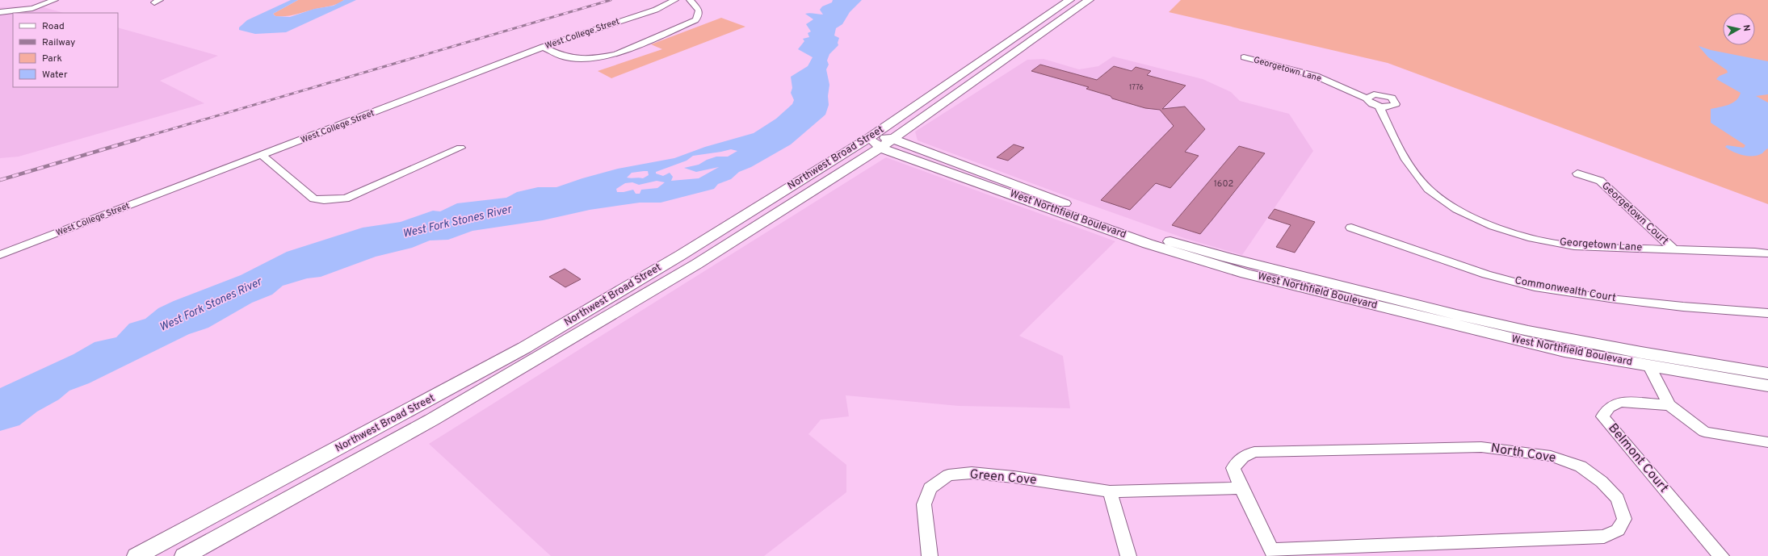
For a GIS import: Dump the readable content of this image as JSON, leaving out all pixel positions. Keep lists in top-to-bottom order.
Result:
{
  "streets": {
    "main road": ["Northwest Broad Street", "West Northfield Boulevard"],
    "street": [
      "West College Street",
      "Georgetown Lane",
      "Georgetown Court",
      "Commonwealth Court",
      "North Cove",
      "Belmont Court",
      "Green Cove"
    ]
  },
  "crossings": [
    ["Georgetown Lane", "Georgetown Court"],
    ["Northwest Broad Street", "West Northfield Boulevard"],
    ["North Cove", "Green Cove"]
  ],
  "water": ["West Fork Stones River"],
  "house_numbers": ["1776", "1602"],
  "legend": [
    "Road",
    "Railway",
    "Park",
    "Water"
  ],
  "north": "right"
}
